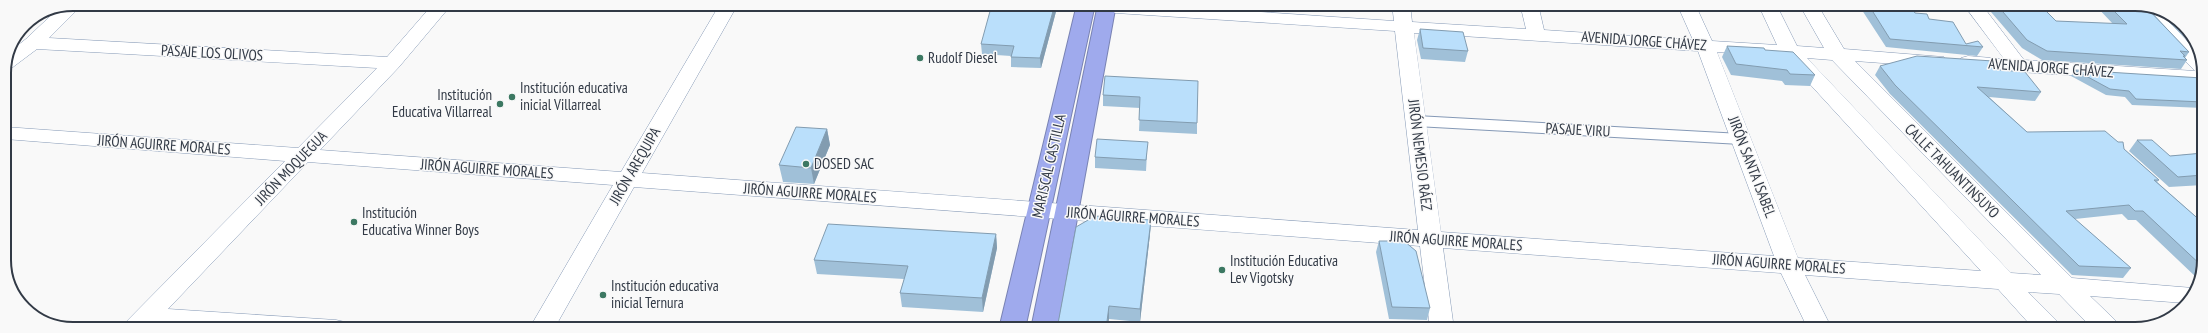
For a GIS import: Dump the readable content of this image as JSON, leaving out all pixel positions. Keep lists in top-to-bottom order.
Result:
{
  "streets": {
    "highway": ["MARISCAL CASTILLA"],
    "street": [
      "AVENIDA JORGE CHÁVEZ",
      "PASAJE LOS OLIVOS",
      "JIRÓN AGUIRRE MORALES",
      "JIRÓN NEMESIO RÁEZ",
      "JIRÓN AREQUIPA",
      "JIRÓN SANTA ISABEL",
      "JIRÓN MOQUEGUA",
      "CALLE TAHUANTINSUYO"
    ],
    "lane": ["PASAJE VIRU"]
  },
  "crossings": [
    ["AVENIDA JORGE CHÁVEZ", "JIRÓN NEMESIO RÁEZ"],
    ["AVENIDA JORGE CHÁVEZ", "JIRÓN SANTA ISABEL"],
    ["AVENIDA JORGE CHÁVEZ", "CALLE TAHUANTINSUYO"],
    ["PASAJE LOS OLIVOS", "JIRÓN MOQUEGUA"],
    ["PASAJE VIRU", "JIRÓN NEMESIO RÁEZ"],
    ["PASAJE VIRU", "JIRÓN SANTA ISABEL"],
    ["JIRÓN AGUIRRE MORALES", "JIRÓN NEMESIO RÁEZ"],
    ["JIRÓN AGUIRRE MORALES", "JIRÓN AREQUIPA"],
    ["JIRÓN AGUIRRE MORALES", "MARISCAL CASTILLA"],
    ["JIRÓN AGUIRRE MORALES", "JIRÓN SANTA ISABEL"],
    ["JIRÓN AGUIRRE MORALES", "JIRÓN MOQUEGUA"],
    ["JIRÓN AGUIRRE MORALES", "CALLE TAHUANTINSUYO"]
  ],
  "places": [
    "Rudolf Diesel",
    "Institución educativa inicial Villarreal",
    "Institución Educativa Villarreal",
    "DOSED SAC",
    "Institución Educativa Winner Boys",
    "Institución Educativa Lev Vigotsky",
    "Institución educativa inicial Ternura"
  ]
}
